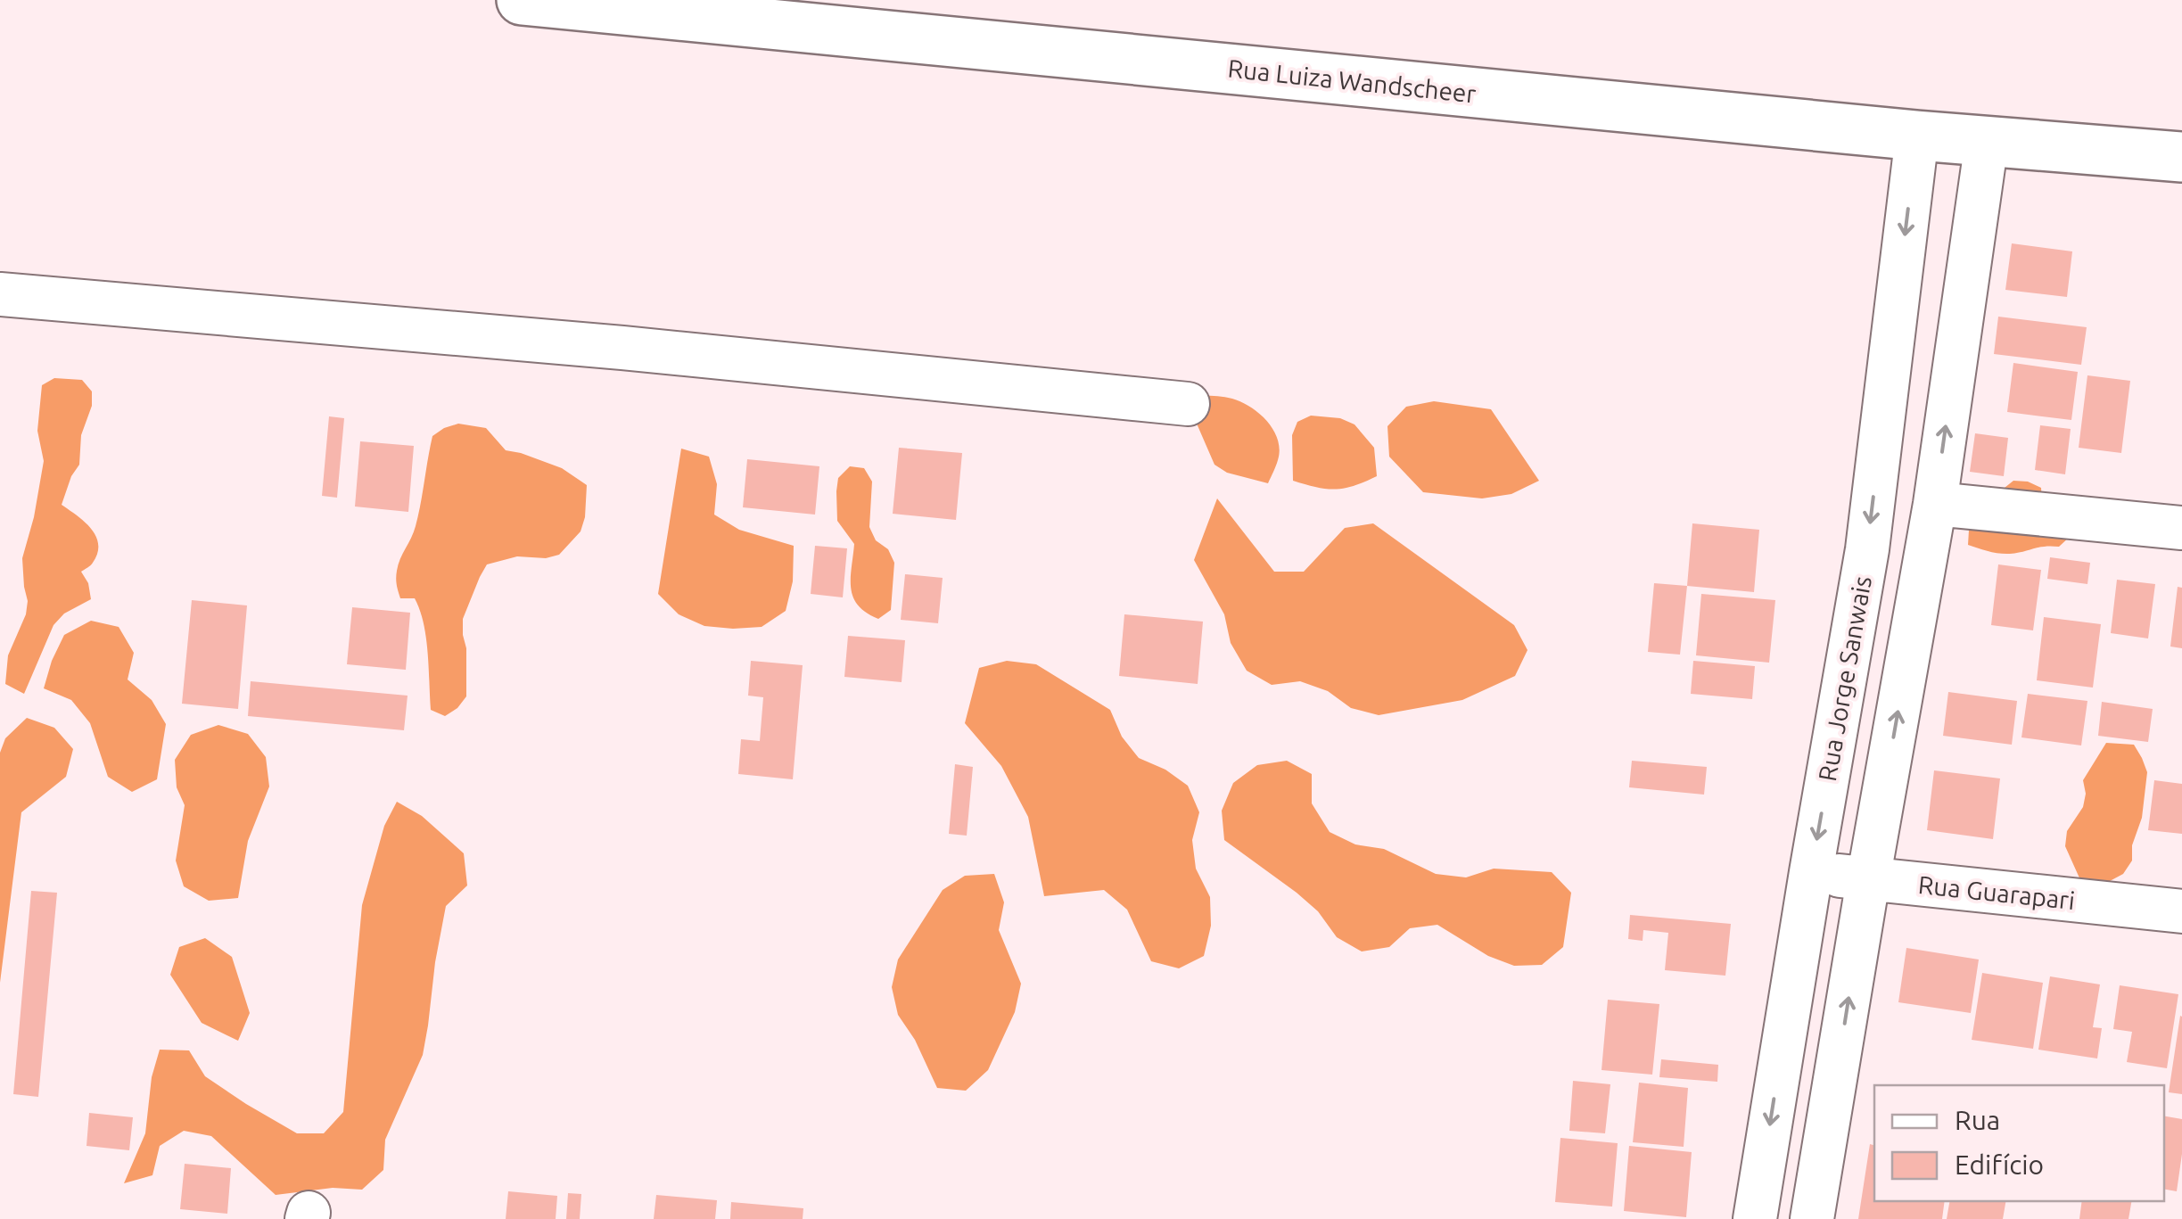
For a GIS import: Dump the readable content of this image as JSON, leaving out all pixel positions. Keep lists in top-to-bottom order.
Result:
{
  "streets": {
    "main road": ["Rua Luiza Wandscheer"],
    "street": ["Rua Jorge Sanwais", "Rua Guarapari"]
  },
  "crossings": [
    ["Rua Luiza Wandscheer", "Rua Jorge Sanwais"],
    ["Rua Jorge Sanwais", "Rua Guarapari"]
  ],
  "legend": ["Rua", "Edifício"]
}
